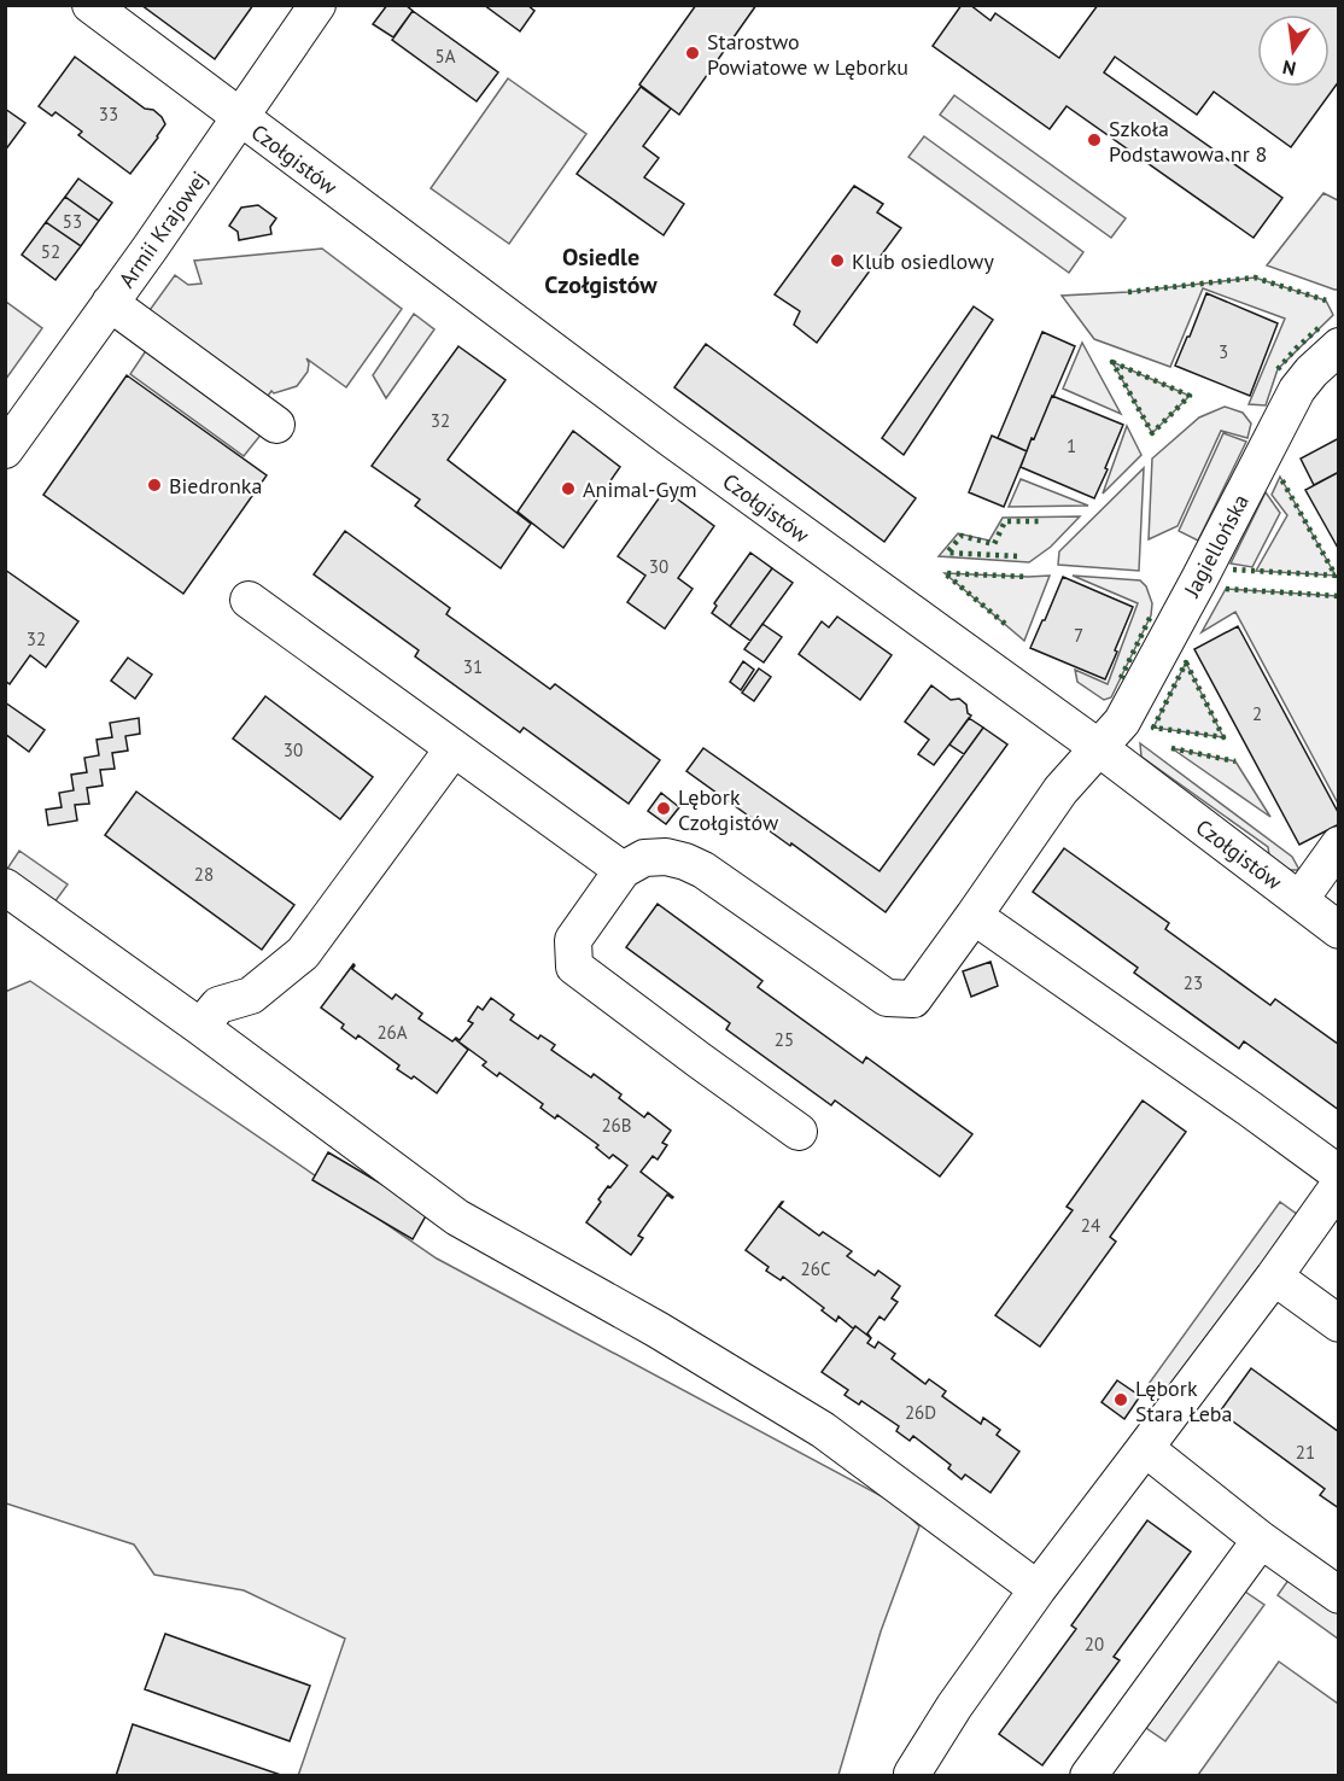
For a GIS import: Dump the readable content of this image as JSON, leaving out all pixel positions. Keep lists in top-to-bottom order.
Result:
{
  "streets": {
    "street": ["Czołgistów", "Armii Krajowej", "Jagiellońska"]
  },
  "crossings": [
    ["Czołgistów", "Armii Krajowej"],
    ["Czołgistów", "Jagiellońska"]
  ],
  "districts": ["Osiedle Czołgistów"],
  "places": [
    "Starostwo Powiatowe w Lęborku",
    "Szkoła Podstawowa nr 8",
    "Klub osiedlowy",
    "Biedronka",
    "Animal-Gym",
    "Lębork Czołgistów",
    "Lębork Stara Łeba"
  ],
  "house_numbers": [
    "5A",
    "33",
    "53",
    "52",
    "3",
    "32",
    "1",
    "30",
    "7",
    "32",
    "31",
    "2",
    "30",
    "28",
    "23",
    "26A",
    "25",
    "26B",
    "24",
    "26C",
    "26D",
    "21",
    "20"
  ],
  "north": "bottom"
}
